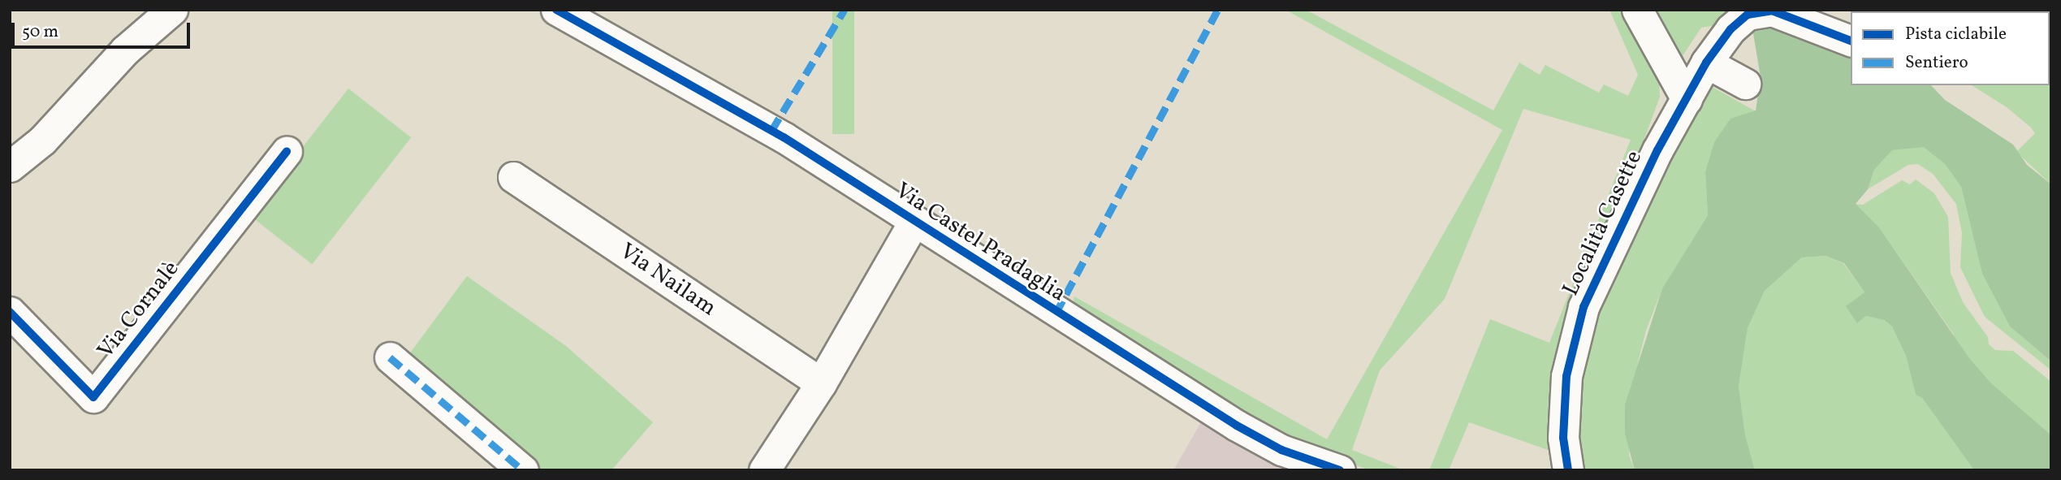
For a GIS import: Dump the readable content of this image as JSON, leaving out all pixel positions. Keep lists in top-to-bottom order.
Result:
{
  "streets": {
    "street": [
      "Località Casette",
      "Via Castel Pradaglia",
      "Via Nailam",
      "Via Cornalè"
    ]
  },
  "legend": ["Pista ciclabile", "Sentiero"],
  "scale_bar": "50 m"
}
